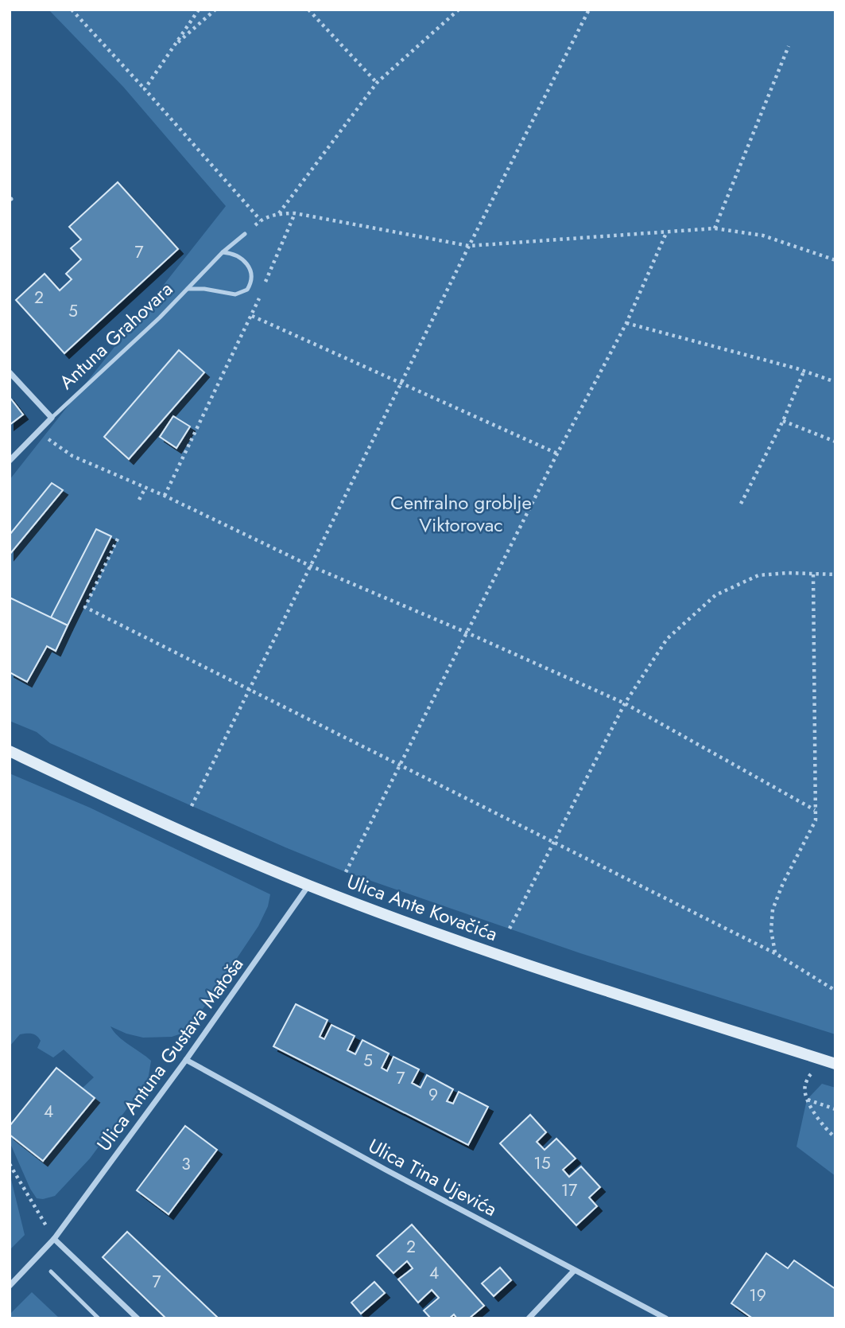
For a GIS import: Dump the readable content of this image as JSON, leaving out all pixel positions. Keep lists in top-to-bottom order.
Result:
{
  "streets": {
    "main road": ["Ulica Ante Kovačića"],
    "street": ["Antuna Grahovara", "Ulica Antuna Gustava Matoša", "Ulica Tina Ujevića"]
  },
  "crossings": [
    ["Ulica Ante Kovačića", "Ulica Antuna Gustava Matoša"],
    ["Ulica Antuna Gustava Matoša", "Ulica Tina Ujevića"]
  ],
  "parks": ["Centralno groblje Viktorovac"],
  "house_numbers": [
    "7",
    "2",
    "5",
    "5",
    "7",
    "9",
    "4",
    "15",
    "3",
    "17",
    "2",
    "4",
    "7",
    "19"
  ]
}
